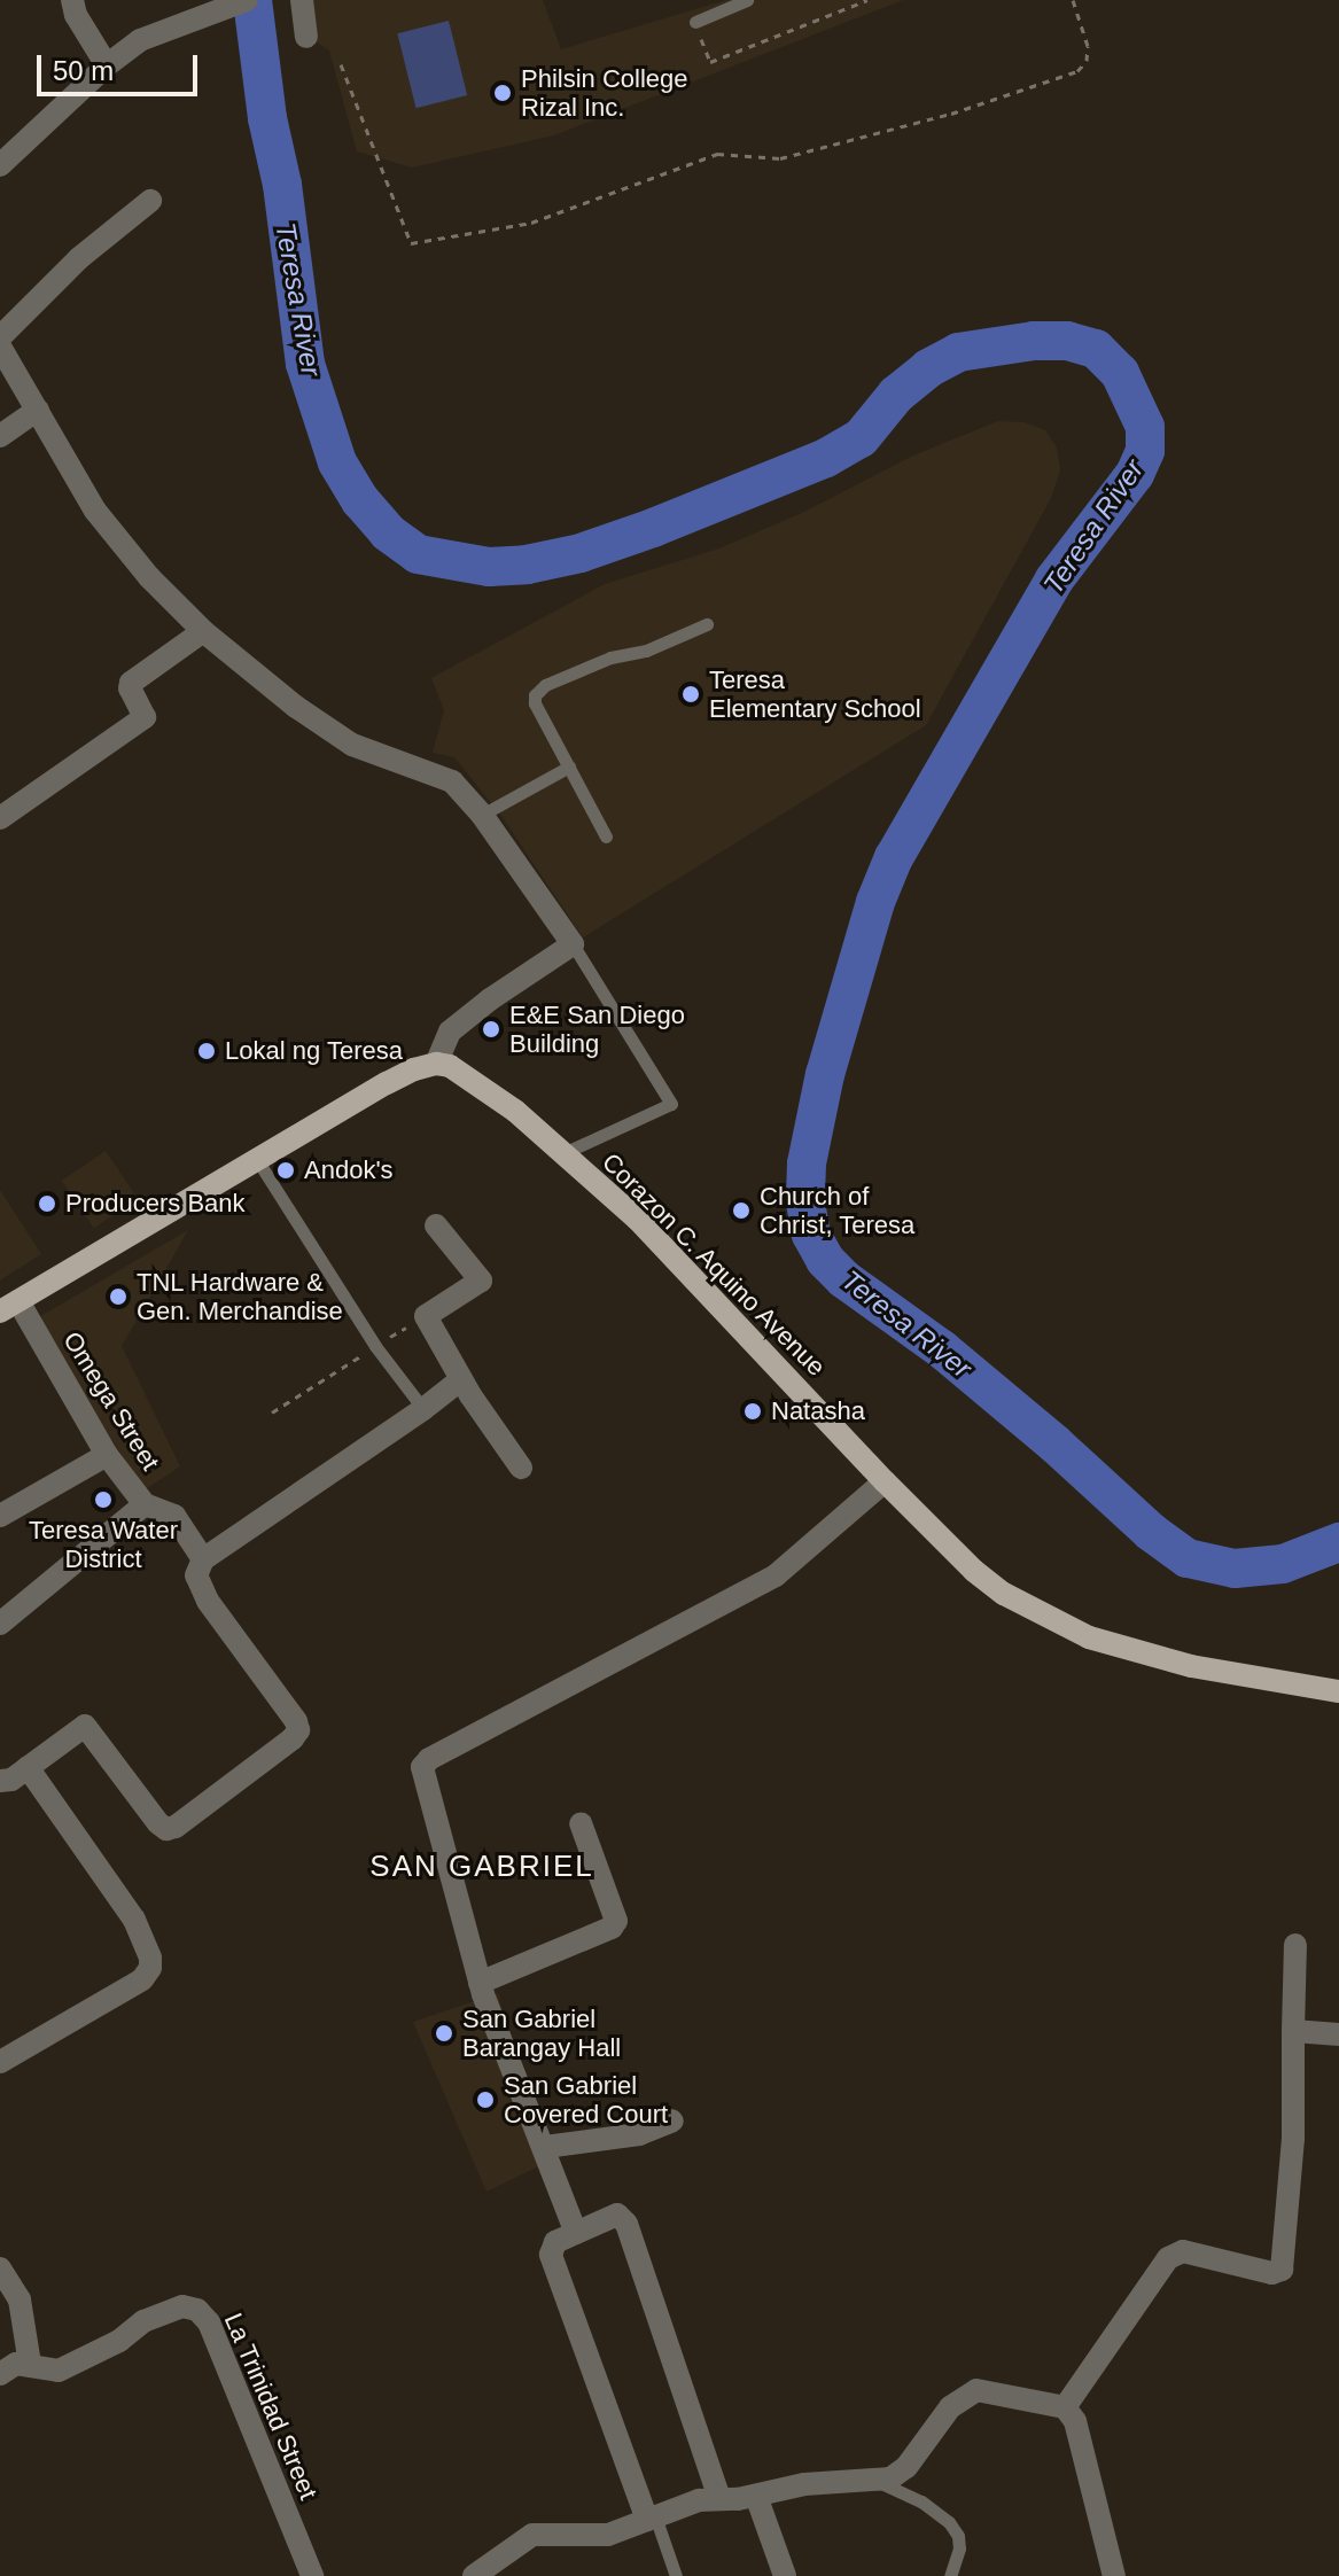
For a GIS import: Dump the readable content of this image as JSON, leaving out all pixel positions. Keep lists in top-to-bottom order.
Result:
{
  "streets": {
    "main road": ["Corazon C. Aquino Avenue"],
    "street": ["Omega Street", "La Trinidad Street"]
  },
  "districts": ["SAN GABRIEL"],
  "water": ["Teresa River"],
  "places": [
    "Philsin College Rizal Inc.",
    "Teresa Elementary School",
    "E&E San Diego Building",
    "Lokal ng Teresa",
    "Andok's",
    "Producers Bank",
    "Church of Christ, Teresa",
    "TNL Hardware & Gen. Merchandise",
    "Natasha",
    "Teresa Water District",
    "San Gabriel Barangay Hall",
    "San Gabriel Covered Court"
  ],
  "scale_bar": "50 m"
}
